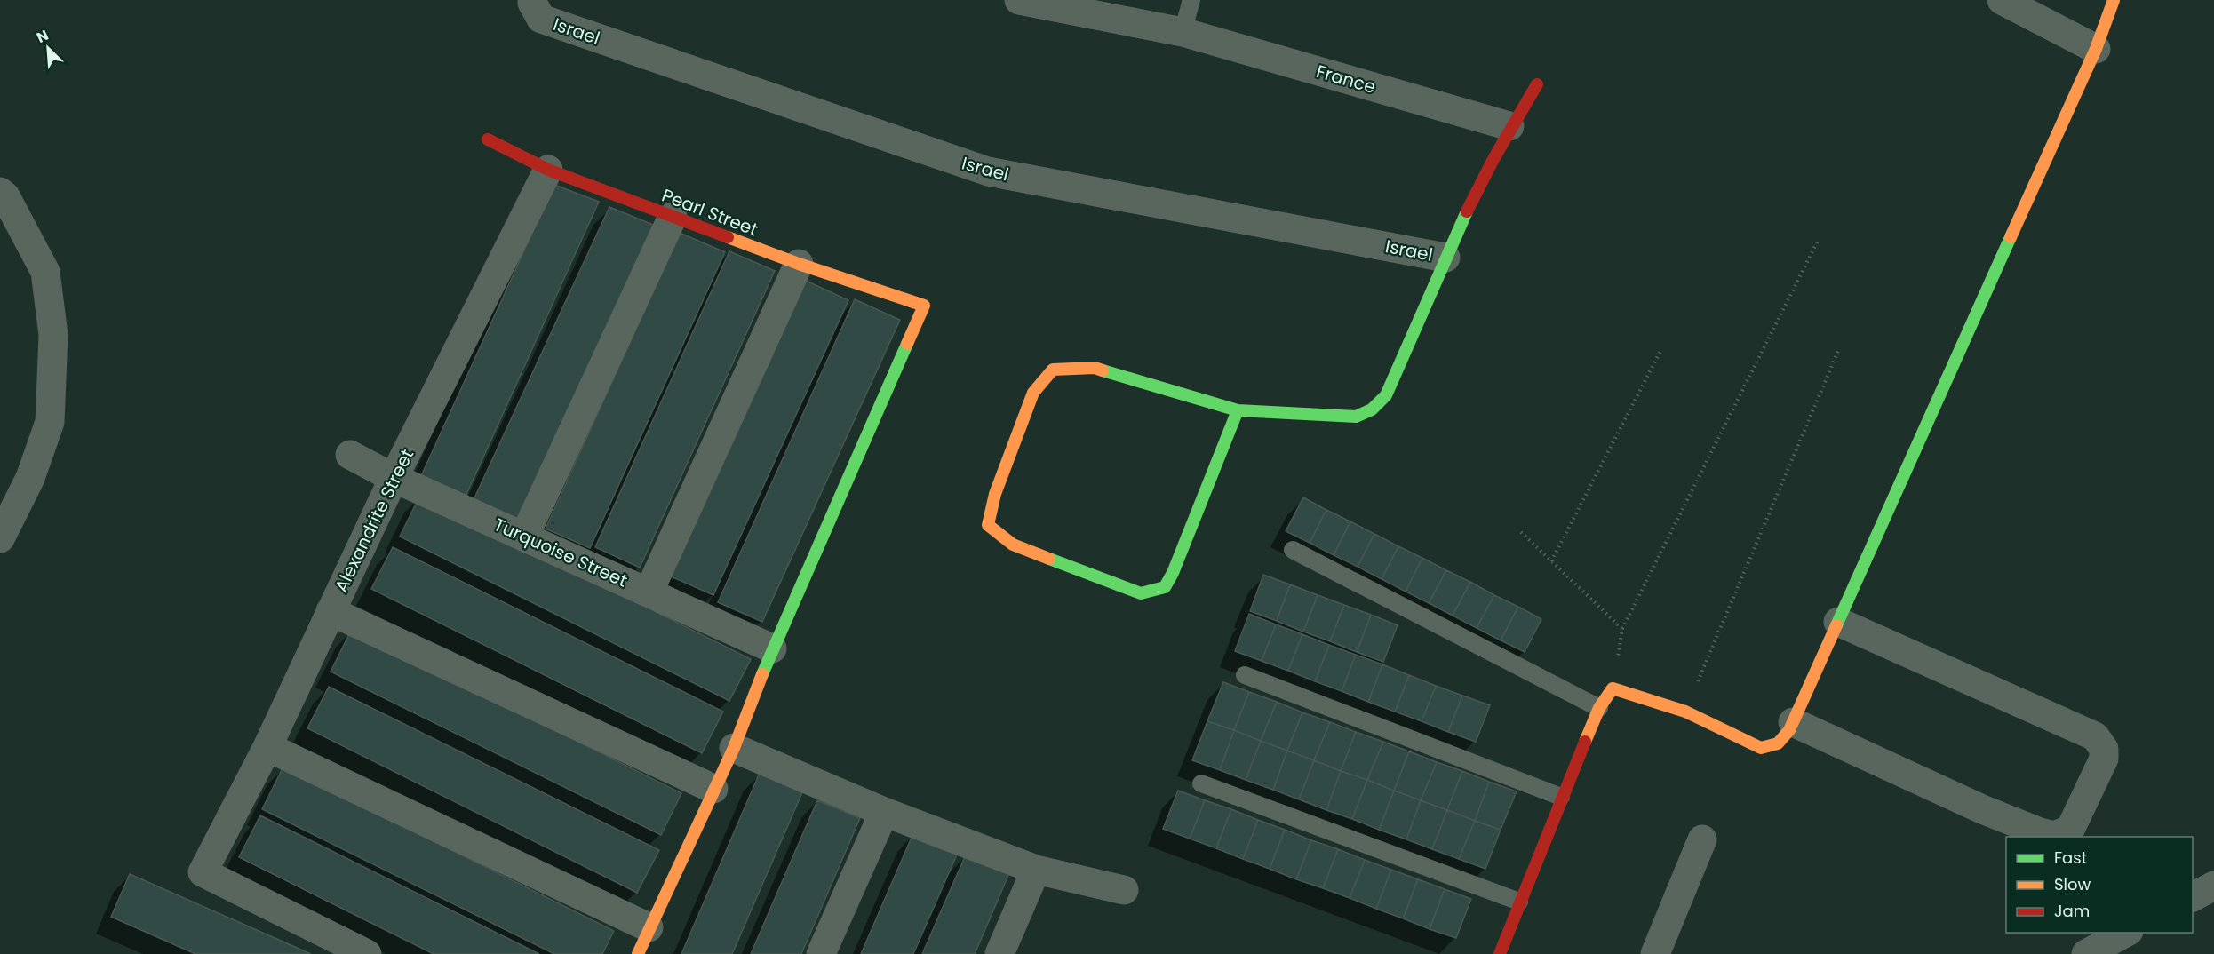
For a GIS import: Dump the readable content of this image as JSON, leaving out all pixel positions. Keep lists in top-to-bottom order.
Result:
{
  "streets": {
    "street": [
      "Israel",
      "France",
      "Pearl Street",
      "Alexandrite Street",
      "Turquoise Street"
    ]
  },
  "crossings": [
    ["Pearl Street", "Alexandrite Street"],
    ["Pearl Street", "Turquoise Street"],
    ["Alexandrite Street", "Turquoise Street"]
  ],
  "legend": ["Fast", "Slow", "Jam"],
  "north": "top left"
}
